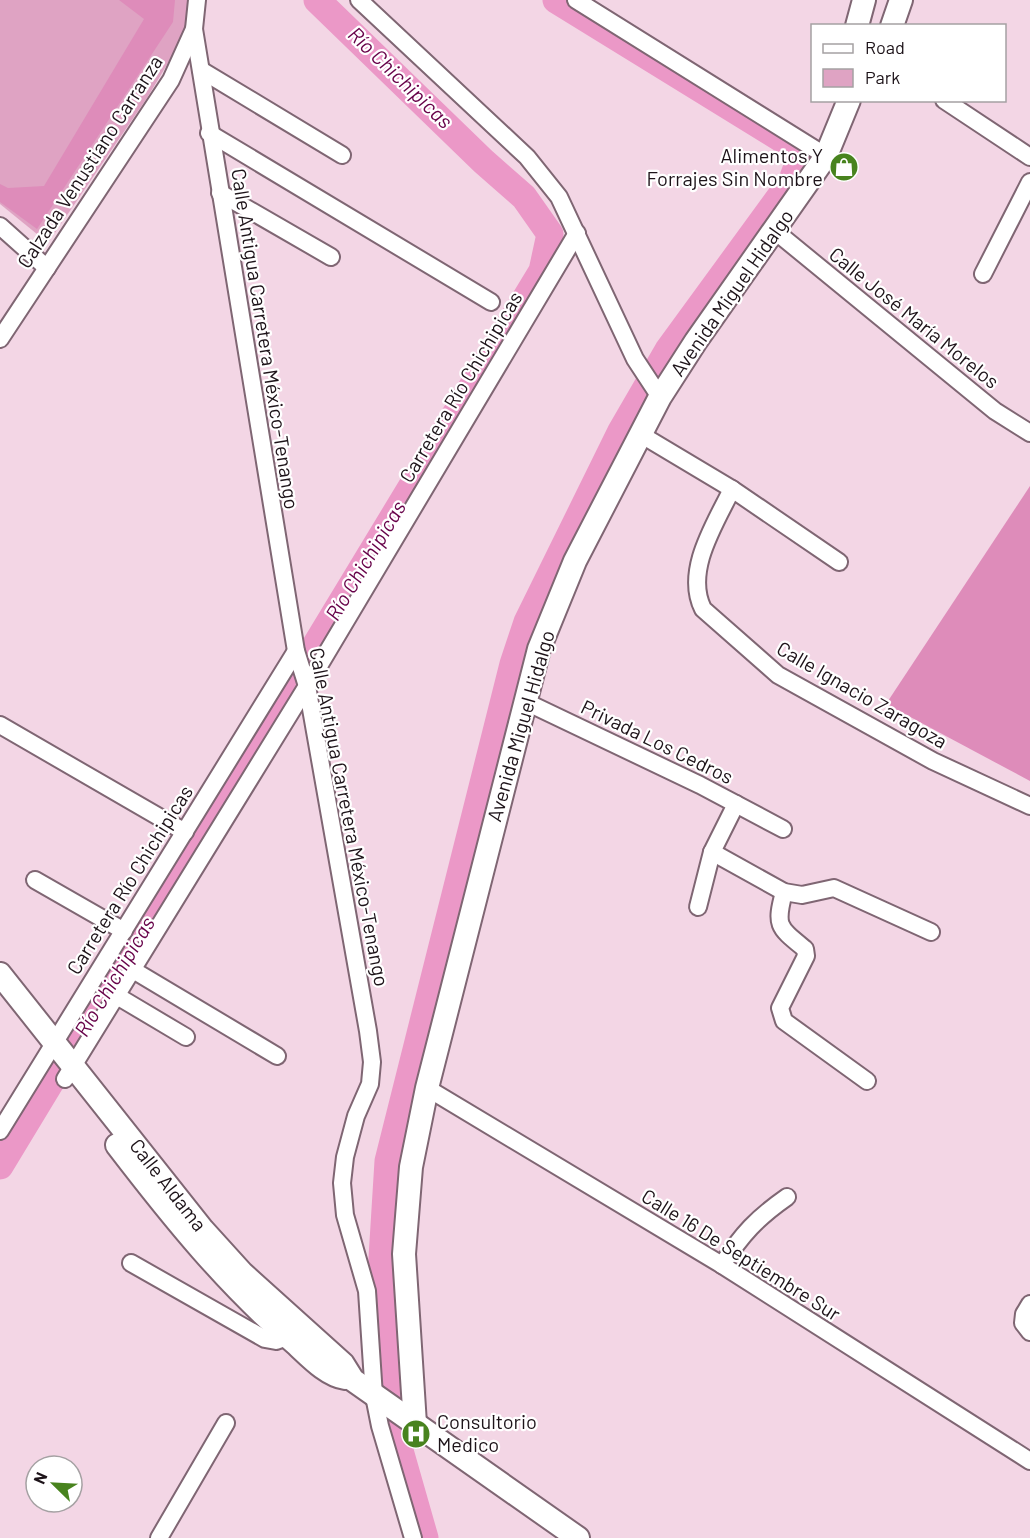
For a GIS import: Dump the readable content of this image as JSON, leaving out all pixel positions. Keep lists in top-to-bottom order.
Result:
{
  "streets": {
    "street": [
      "Calzada Venustiano Carranza",
      "Avenida Miguel Hidalgo",
      "Calle José María Morelos",
      "Calle Antigua Carretera México-Tenango",
      "Carretera Río Chichipicas",
      "Calle Ignacio Zaragoza",
      "Privada Los Cedros",
      "Calle Aldama",
      "Calle 16 De Septiembre Sur"
    ]
  },
  "crossings": [
    ["Calzada Venustiano Carranza", "Calle Antigua Carretera México-Tenango"],
    ["Avenida Miguel Hidalgo", "Calle José María Morelos"],
    ["Avenida Miguel Hidalgo", "Calle Antigua Carretera México-Tenango"],
    ["Avenida Miguel Hidalgo", "Privada Los Cedros"],
    ["Avenida Miguel Hidalgo", "Calle Aldama"],
    ["Avenida Miguel Hidalgo", "Calle 16 De Septiembre Sur"],
    ["Calle Antigua Carretera México-Tenango", "Carretera Río Chichipicas"],
    ["Calle Antigua Carretera México-Tenango", "Calle Aldama"],
    ["Carretera Río Chichipicas", "Calle Aldama"]
  ],
  "water": ["Río Chichipicas"],
  "places": {
    "shop": ["Alimentos Y Forrajes Sin Nombre"],
    "hospital": ["Consultorio Medico"]
  },
  "legend": ["Road", "Park"],
  "north": "top left"
}
